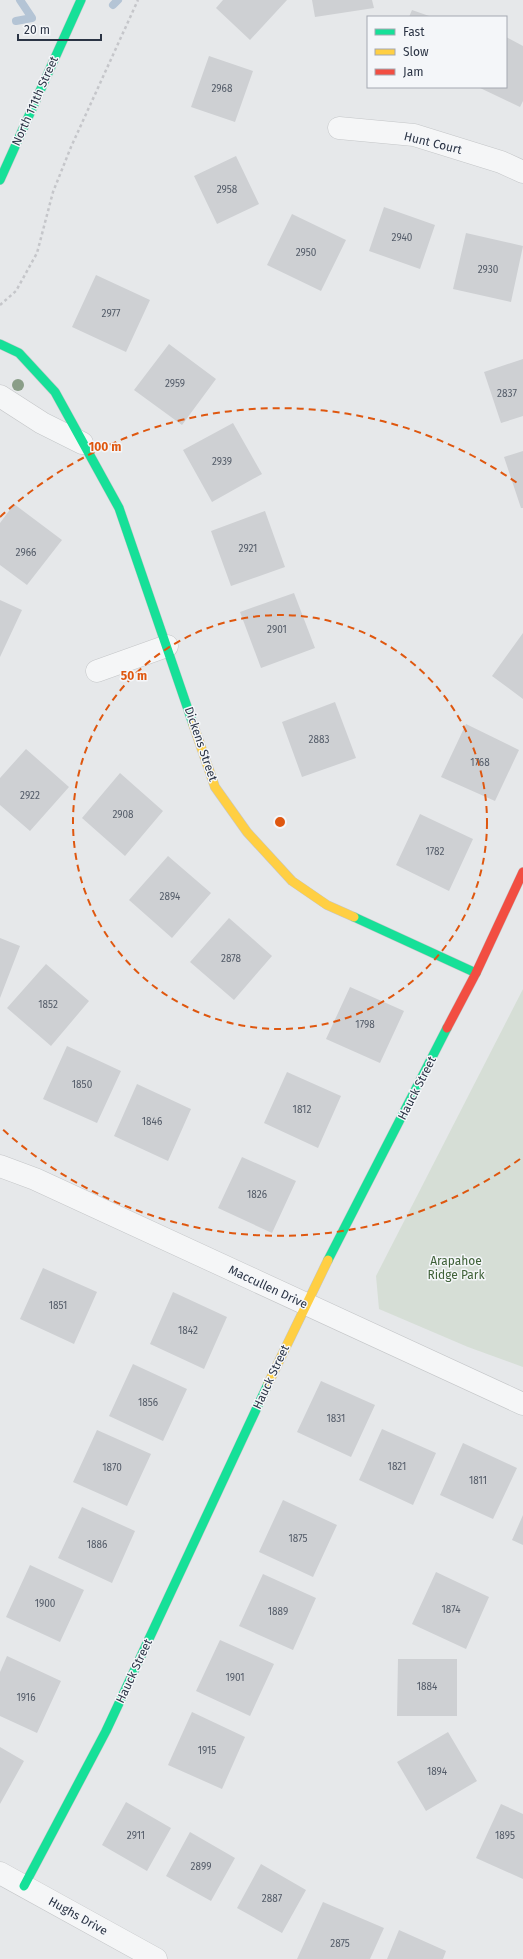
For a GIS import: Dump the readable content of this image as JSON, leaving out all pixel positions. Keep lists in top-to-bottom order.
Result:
{
  "streets": {
    "street": [
      "North 111th Street",
      "Hunt Court",
      "Dickens Street",
      "Hauck Street",
      "Maccullen Drive",
      "Hughs Drive"
    ]
  },
  "crossings": [
    ["Dickens Street", "Hauck Street"],
    ["Hauck Street", "Maccullen Drive"],
    ["Hauck Street", "Hughs Drive"]
  ],
  "parks": ["Arapahoe Ridge Park"],
  "house_numbers": [
    "2968",
    "2958",
    "2940",
    "2950",
    "2930",
    "2977",
    "2959",
    "2837",
    "2939",
    "2921",
    "2966",
    "2901",
    "2883",
    "1768",
    "2922",
    "2908",
    "1782",
    "2894",
    "2878",
    "1852",
    "1798",
    "1850",
    "1812",
    "1846",
    "1826",
    "1851",
    "1842",
    "1856",
    "1831",
    "1821",
    "1870",
    "1811",
    "1875",
    "1886",
    "1900",
    "1874",
    "1889",
    "1901",
    "1884",
    "1916",
    "1915",
    "1894",
    "2911",
    "1895",
    "2899",
    "2887",
    "2875"
  ],
  "legend": ["Fast", "Slow", "Jam"],
  "scale_bar": "20 m",
  "rings": ["100 m", "50 m"]
}
